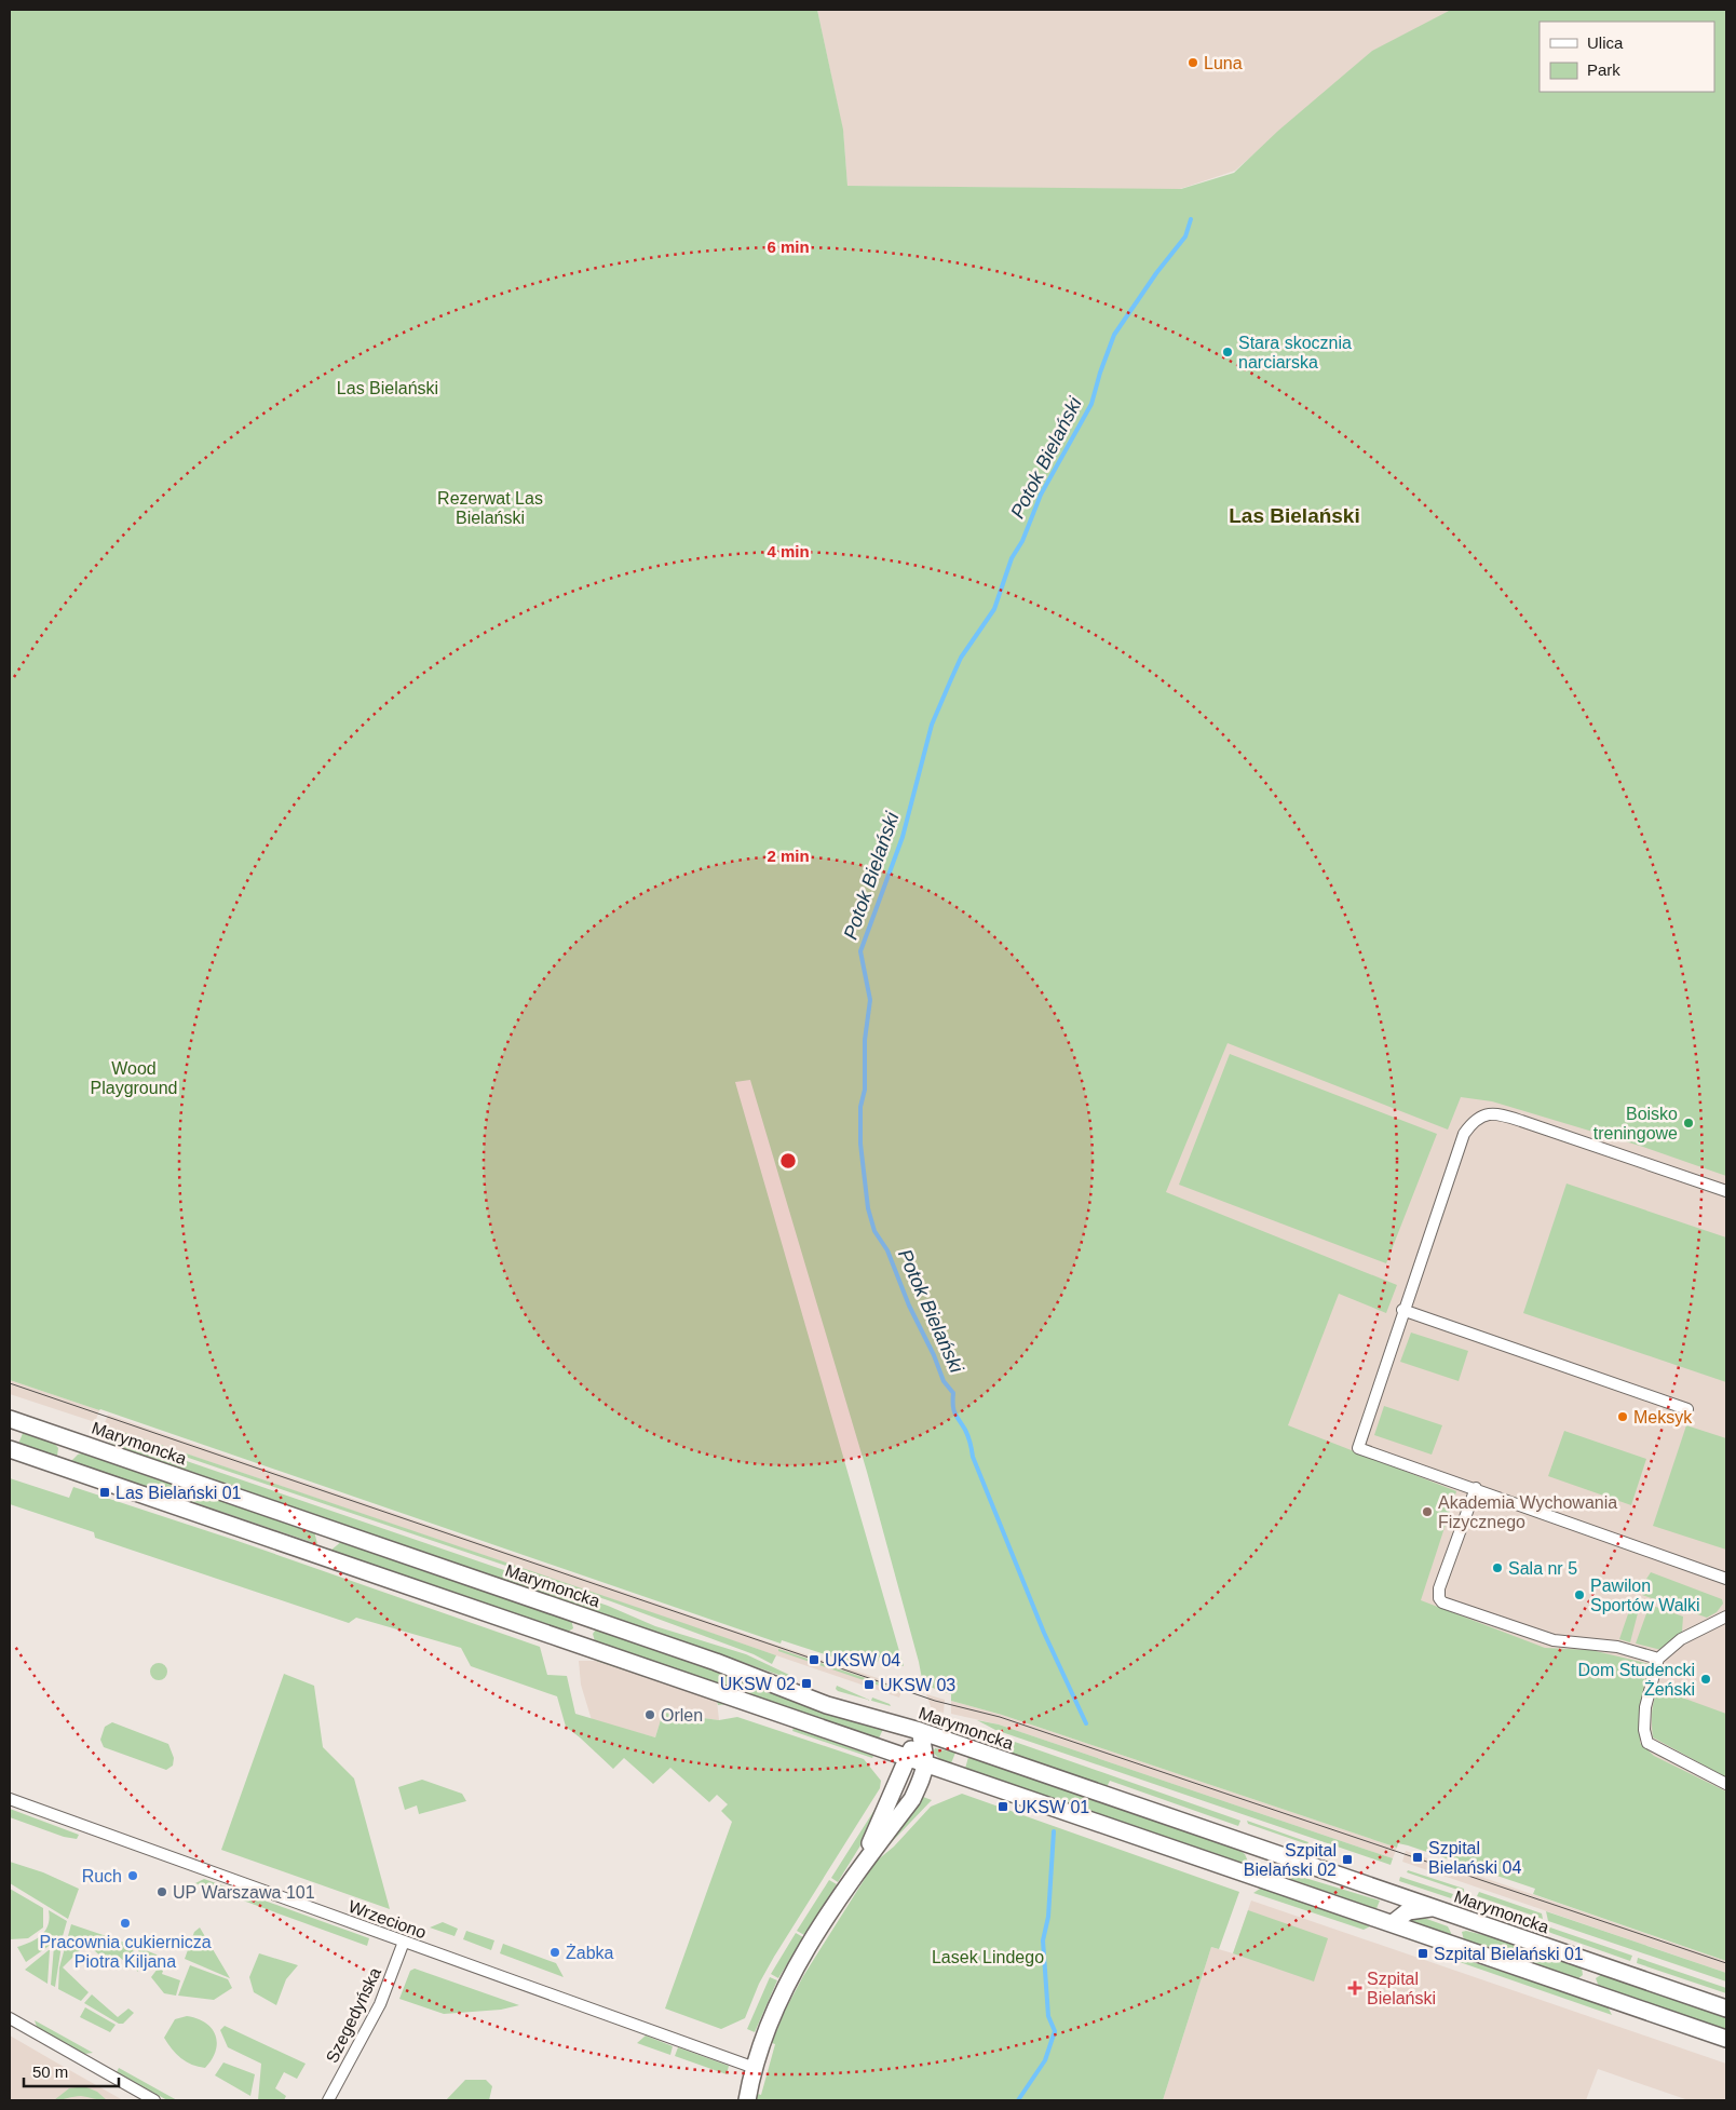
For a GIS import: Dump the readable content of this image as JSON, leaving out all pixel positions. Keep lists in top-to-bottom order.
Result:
{
  "streets": {
    "main road": ["Marymoncka"],
    "street": ["Wrzeciono", "Szegedyńska"]
  },
  "crossings": [
    ["Wrzeciono", "Szegedyńska"]
  ],
  "districts": ["Las Bielański"],
  "water": ["Potok Bielański"],
  "parks": [
    "Las Bielański",
    "Rezerwat Las Bielański",
    "Wood Playground",
    "Lasek Lindego"
  ],
  "places": {
    "other": [
      "Luna",
      "Stara skocznia narciarska",
      "Boisko treningowe",
      "Meksyk",
      "Akademia Wychowania Fizycznego",
      "Sala nr 5",
      "Pawilon Sportów Walki",
      "Dom Studencki Żeński",
      "Orlen",
      "Ruch",
      "UP Warszawa 101",
      "Pracownia cukiernicza Piotra Kiljana",
      "Żabka"
    ],
    "transit": [
      "Las Bielański 01",
      "UKSW 04",
      "UKSW 02",
      "UKSW 03",
      "UKSW 01",
      "Szpital Bielański 04",
      "Szpital Bielański 02",
      "Szpital Bielański 01"
    ],
    "health": ["Szpital Bielański"]
  },
  "legend": ["Ulica", "Park"],
  "scale_bar": "50 m",
  "rings": ["6 min", "4 min", "2 min"]
}
